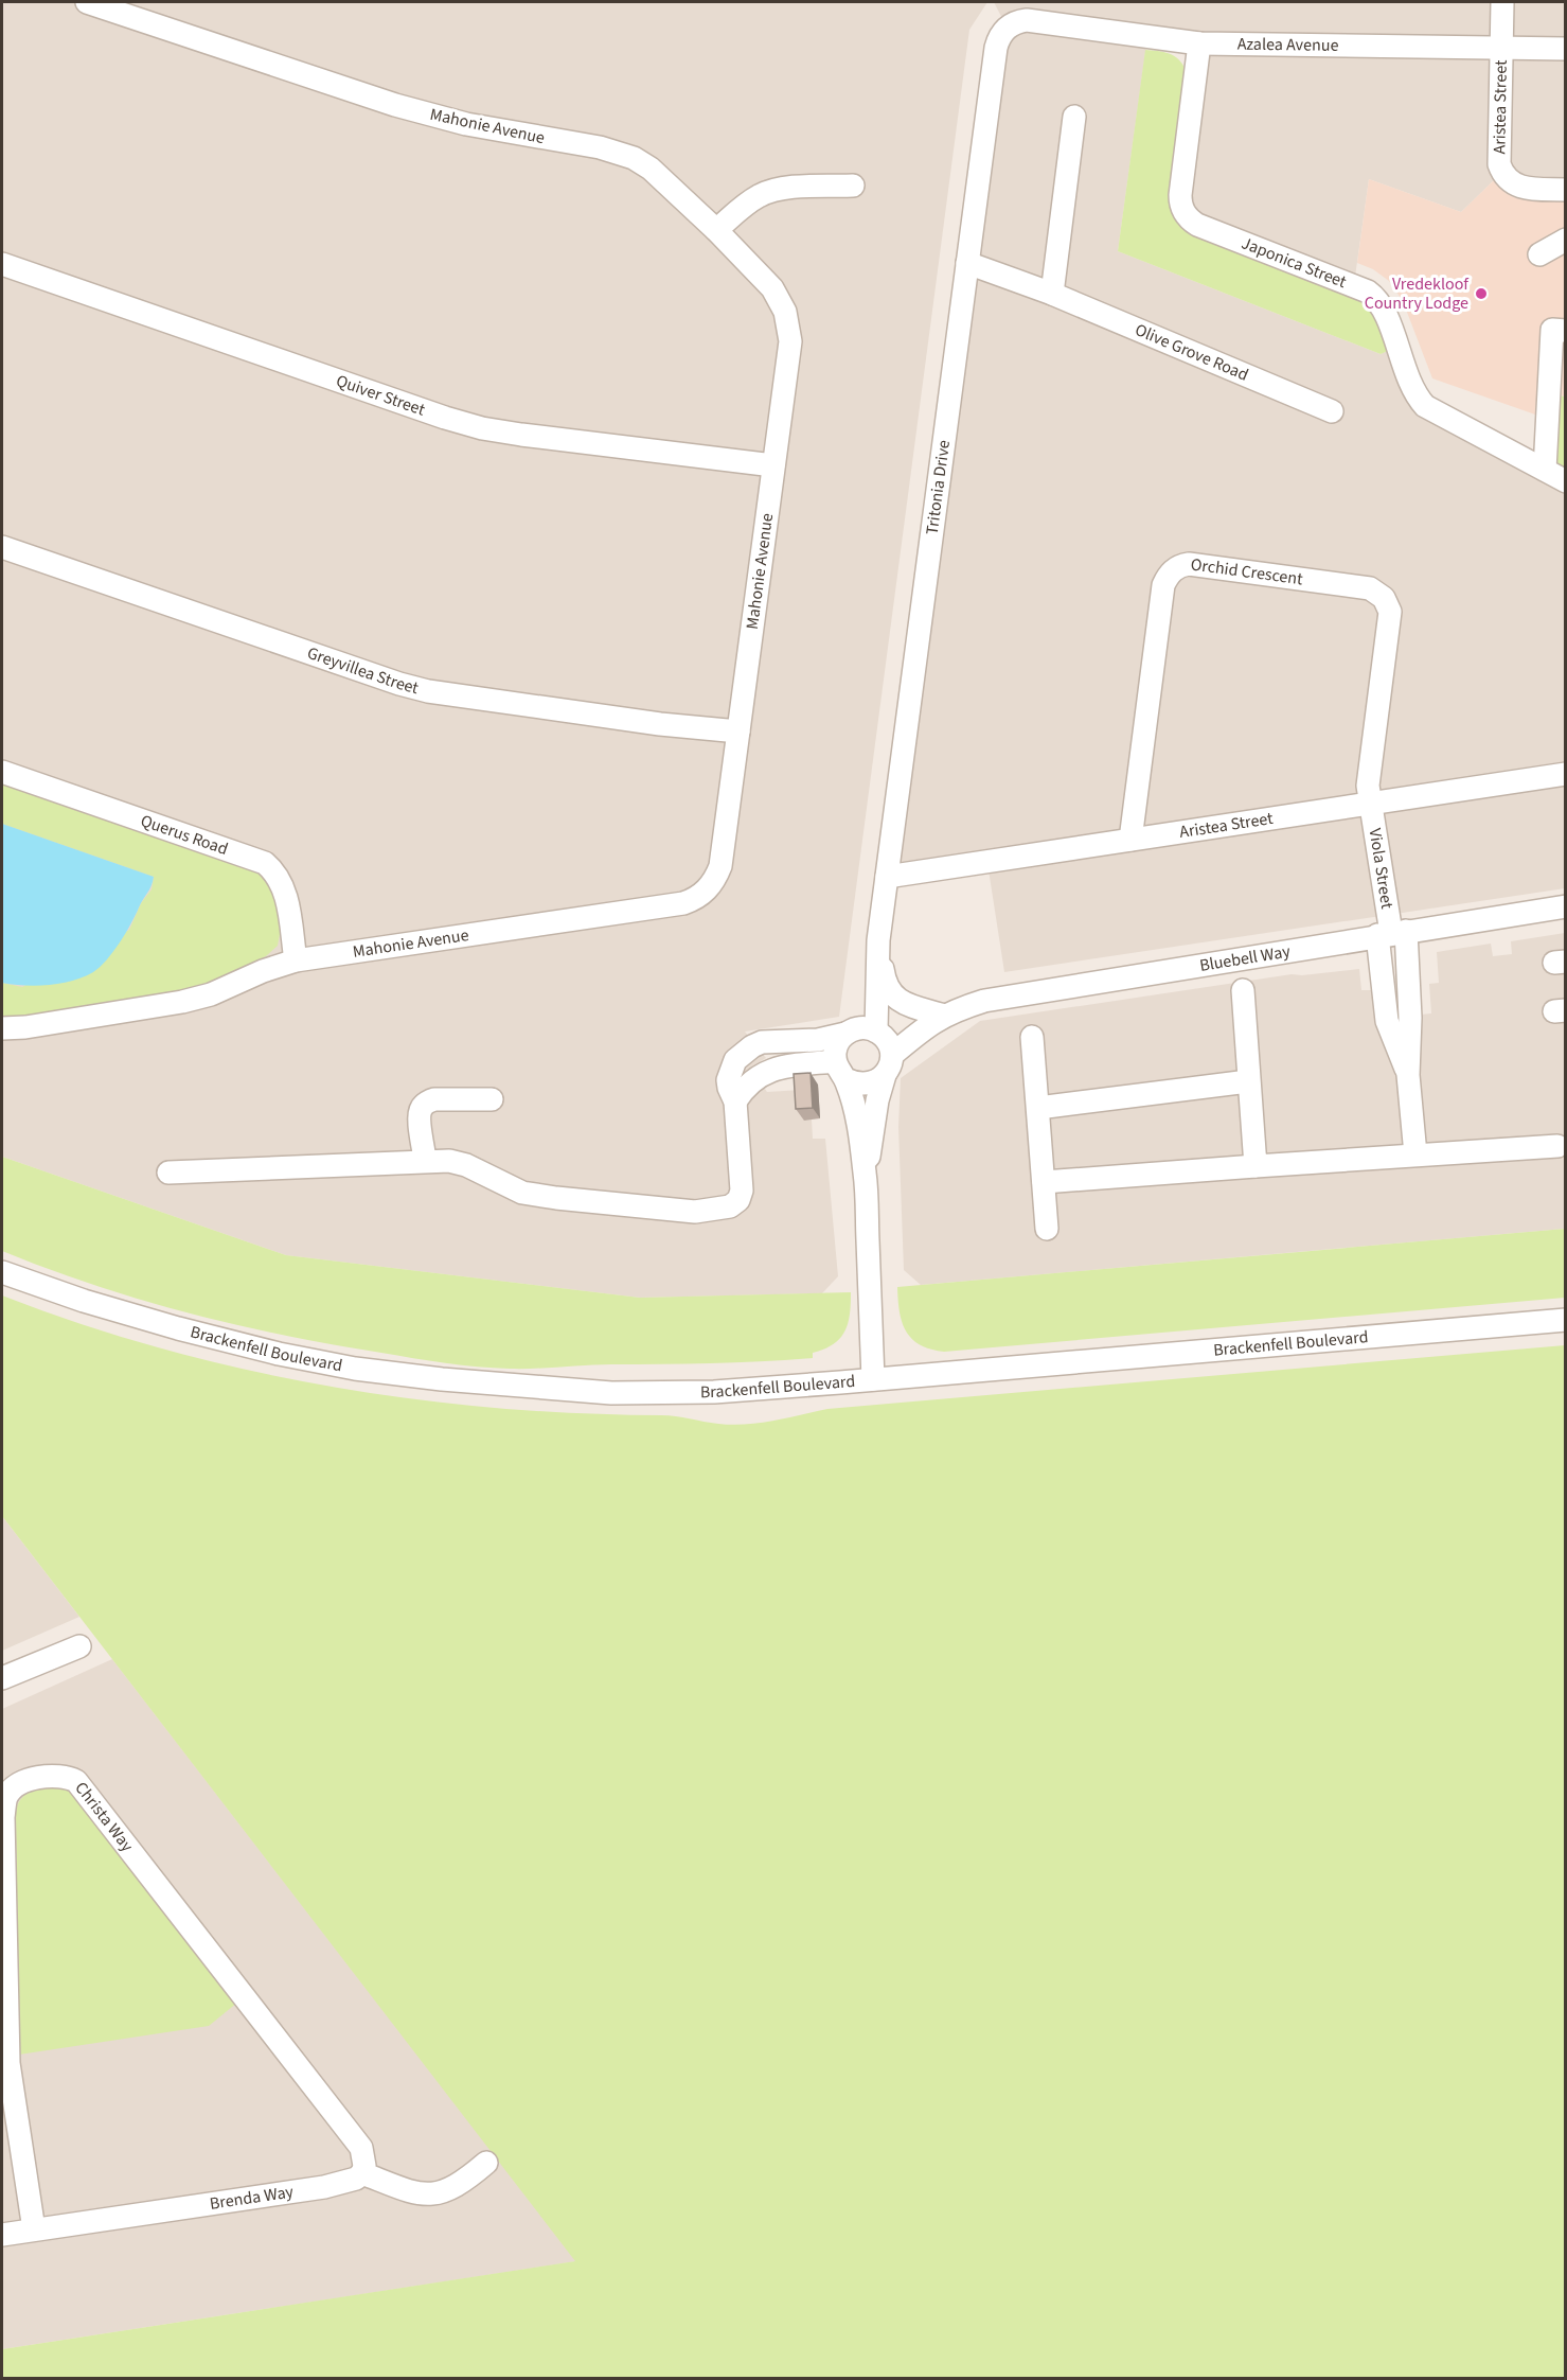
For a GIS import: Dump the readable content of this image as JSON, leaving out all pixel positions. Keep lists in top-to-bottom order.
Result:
{
  "streets": {
    "street": [
      "Azalea Avenue",
      "Aristea Street",
      "Mahonie Avenue",
      "Japonica Street",
      "Olive Grove Road",
      "Quiver Street",
      "Tritonia Drive",
      "Orchid Crescent",
      "Greyvillea Street",
      "Querus Road",
      "Viola Street",
      "Bluebell Way",
      "Brackenfell Boulevard",
      "Christa Way",
      "Brenda Way"
    ]
  },
  "crossings": [
    ["Azalea Avenue", "Aristea Street"],
    ["Azalea Avenue", "Japonica Street"],
    ["Azalea Avenue", "Tritonia Drive"],
    ["Aristea Street", "Tritonia Drive"],
    ["Aristea Street", "Orchid Crescent"],
    ["Aristea Street", "Viola Street"],
    ["Mahonie Avenue", "Quiver Street"],
    ["Mahonie Avenue", "Greyvillea Street"],
    ["Mahonie Avenue", "Querus Road"],
    ["Olive Grove Road", "Tritonia Drive"],
    ["Orchid Crescent", "Viola Street"],
    ["Viola Street", "Bluebell Way"],
    ["Christa Way", "Brenda Way"]
  ],
  "places": ["Vredekloof Country Lodge"]
}
